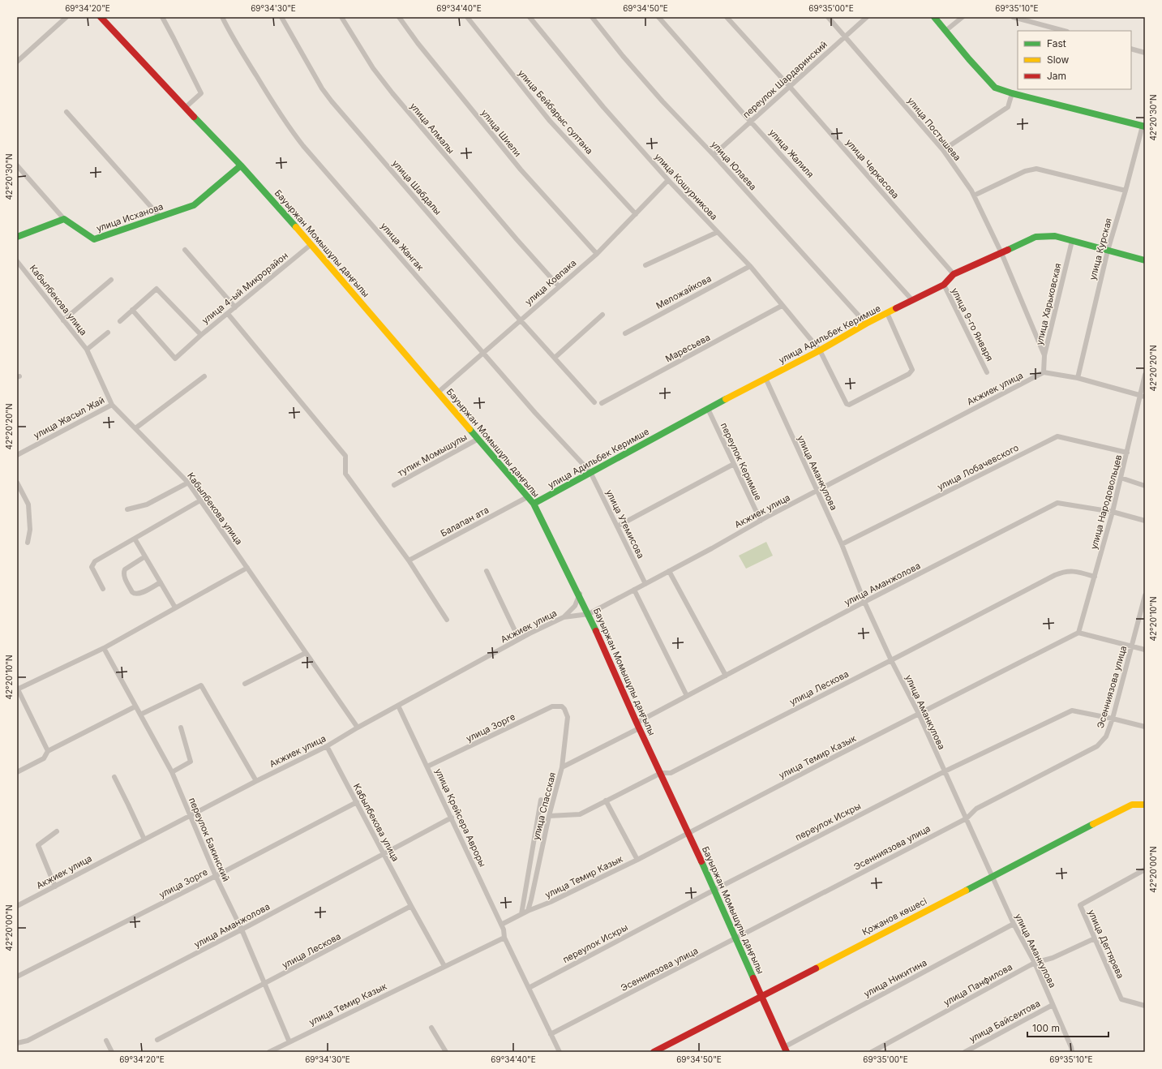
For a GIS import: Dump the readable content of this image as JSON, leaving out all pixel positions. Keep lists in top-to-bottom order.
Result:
{
  "streets": {
    "main road": [
      "улица Исханова",
      "Бауыржан Момышұлы даңғылы",
      "улица Адильбек Керимше",
      "Қожанов көшесі"
    ],
    "street": [
      "переулок Шардаринский",
      "улица Бейбарыс султана",
      "улица Алмалы",
      "улица Постышева",
      "улица Шиели",
      "улица Жалиля",
      "улица Юлаева",
      "улица Черкасова",
      "улица Кошурникова",
      "улица Шабдалы",
      "улица Жангак",
      "улица Курская",
      "улица Ковпака",
      "улица 4-ый Микрорайон",
      "Меложайкова",
      "Кабылбекова улица",
      "улица Харьковская",
      "улица 9-го Января",
      "Маресьева",
      "Акжиек улица",
      "улица Жасыл Жай",
      "тупик Момышулы",
      "переулок Керимше",
      "улица Лобачевского",
      "улица Аманкулова",
      "улица Народовольцев",
      "Балапан ата",
      "улица Утемисова",
      "улица Аманжолова",
      "Эсенниязова улица",
      "улица Лескова",
      "улица Зорге",
      "улица Темир Казык",
      "улица Спасская",
      "улица Крейсера Авроры",
      "переулок Искры",
      "переулок Бакинский",
      "улица Дегтярева",
      "улица Никитина",
      "улица Панфилова",
      "улица Байсеитова"
    ]
  },
  "crossings": [
    ["переулок Шардаринский", "улица Постышева"],
    ["переулок Шардаринский", "улица Жалиля"],
    ["переулок Шардаринский", "улица Юлаева"],
    ["переулок Шардаринский", "улица Черкасова"],
    ["улица Бейбарыс султана", "улица Ковпака"],
    ["улица Алмалы", "улица Ковпака"],
    ["улица Постышева", "улица Харьковская"],
    ["улица Постышева", "улица Адильбек Керимше"],
    ["улица Шиели", "улица Ковпака"],
    ["улица Жалиля", "улица Адильбек Керимше"],
    ["улица Юлаева", "улица Адильбек Керимше"],
    ["улица Черкасова", "улица Адильбек Керимше"],
    ["улица Кошурникова", "улица Ковпака"],
    ["улица Кошурникова", "Меложайкова"],
    ["улица Кошурникова", "улица Адильбек Керимше"],
    ["улица Кошурникова", "Маресьева"],
    ["улица Шабдалы", "улица Ковпака"],
    ["улица Исханова", "Бауыржан Момышұлы даңғылы"],
    ["Бауыржан Момышұлы даңғылы", "улица Ковпака"],
    ["Бауыржан Момышұлы даңғылы", "улица 4-ый Микрорайон"],
    ["Бауыржан Момышұлы даңғылы", "улица Адильбек Керимше"],
    ["Бауыржан Момышұлы даңғылы", "Акжиек улица"],
    ["Бауыржан Момышұлы даңғылы", "тупик Момышулы"],
    ["Бауыржан Момышұлы даңғылы", "Балапан ата"],
    ["Бауыржан Момышұлы даңғылы", "улица Аманжолова"],
    ["Бауыржан Момышұлы даңғылы", "Эсенниязова улица"],
    ["Бауыржан Момышұлы даңғылы", "улица Лескова"],
    ["Бауыржан Момышұлы даңғылы", "улица Темир Казык"],
    ["Бауыржан Момышұлы даңғылы", "переулок Искры"],
    ["Бауыржан Момышұлы даңғылы", "Қожанов көшесі"],
    ["Бауыржан Момышұлы даңғылы", "улица Никитина"],
    ["улица Жангак", "улица Ковпака"],
    ["улица Жангак", "улица Адильбек Керимше"],
    ["улица Жангак", "улица Утемисова"],
    ["улица Курская", "улица Адильбек Керимше"],
    ["Кабылбекова улица", "Акжиек улица"],
    ["Кабылбекова улица", "улица Жасыл Жай"],
    ["Кабылбекова улица", "улица Аманжолова"],
    ["Кабылбекова улица", "улица Лескова"],
    ["Кабылбекова улица", "улица Зорге"],
    ["улица Харьковская", "улица Адильбек Керимше"],
    ["улица Харьковская", "Акжиек улица"],
    ["улица 9-го Января", "улица Адильбек Керимше"],
    ["улица Адильбек Керимше", "переулок Керимше"],
    ["улица Адильбек Керимше", "улица Аманкулова"],
    ["улица Адильбек Керимше", "улица Утемисова"],
    ["Акжиек улица", "переулок Керимше"],
    ["Акжиек улица", "улица Аманкулова"],
    ["Акжиек улица", "улица Утемисова"],
    ["Акжиек улица", "улица Крейсера Авроры"],
    ["Акжиек улица", "переулок Бакинский"],
    ["улица Лобачевского", "улица Аманкулова"],
    ["улица Лобачевского", "улица Народовольцев"],
    ["улица Аманкулова", "улица Аманжолова"],
    ["улица Аманкулова", "Эсенниязова улица"],
    ["улица Аманкулова", "улица Лескова"],
    ["улица Аманкулова", "улица Темир Казык"],
    ["улица Аманкулова", "переулок Искры"],
    ["улица Аманкулова", "Қожанов көшесі"],
    ["улица Аманкулова", "улица Никитина"],
    ["улица Аманкулова", "улица Панфилова"],
    ["улица Аманкулова", "улица Байсеитова"],
    ["улица Народовольцев", "улица Аманжолова"],
    ["улица Народовольцев", "улица Лескова"],
    ["улица Народовольцев", "улица Темир Казык"],
    ["улица Аманжолова", "улица Спасская"],
    ["улица Аманжолова", "улица Крейсера Авроры"],
    ["улица Аманжолова", "переулок Бакинский"],
    ["Эсенниязова улица", "улица Крейсера Авроры"],
    ["Эсенниязова улица", "переулок Искры"],
    ["улица Лескова", "улица Спасская"],
    ["улица Лескова", "переулок Бакинский"],
    ["улица Зорге", "улица Спасская"],
    ["улица Зорге", "улица Крейсера Авроры"],
    ["улица Зорге", "переулок Бакинский"],
    ["улица Темир Казык", "улица Спасская"],
    ["улица Темир Казык", "улица Крейсера Авроры"],
    ["улица Темир Казык", "переулок Бакинский"],
    ["улица Крейсера Авроры", "переулок Искры"],
    ["улица Дегтярева", "улица Панфилова"]
  ],
  "legend": ["Fast", "Slow", "Jam"],
  "scale_bar": "100 m",
  "coordinates": [
    "69°34'20\"E",
    "69°34'30\"E",
    "69°34'40\"E",
    "69°34'50\"E",
    "69°35'00\"E",
    "69°35'10\"E",
    "42°20'30\"N",
    "42°20'20\"N",
    "42°20'10\"N",
    "42°20'00\"N"
  ]
}
